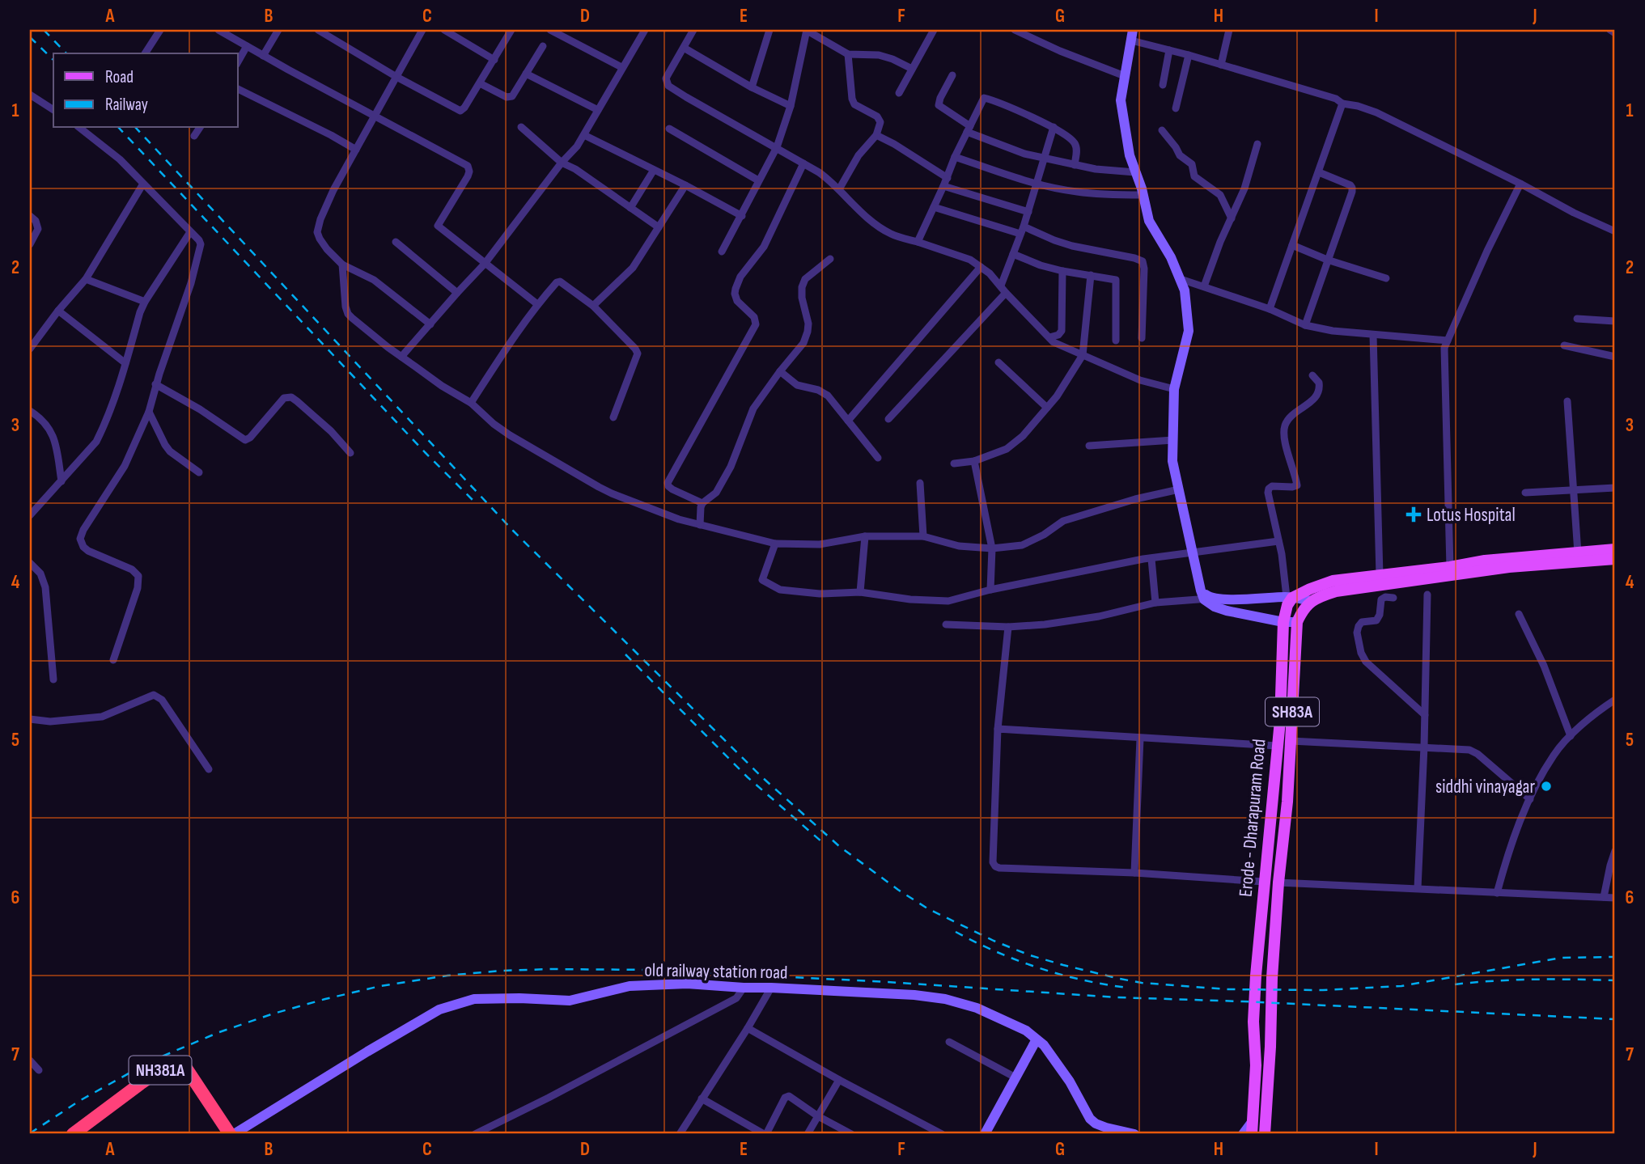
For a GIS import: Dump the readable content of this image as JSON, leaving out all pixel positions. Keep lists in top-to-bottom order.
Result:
{
  "streets": {
    "highway": ["NH381A"],
    "main road": ["SH83A", "Erode - Dharapuram Road"],
    "street": ["old railway station road"]
  },
  "crossings": [
    ["old railway station road", "NH381A"]
  ],
  "places": {
    "health": ["Lotus Hospital"],
    "other": ["siddhi vinayagar"]
  },
  "legend": ["Road", "Railway"],
  "grid": {
    "columns": [
      "A",
      "B",
      "C",
      "D",
      "E",
      "F",
      "G",
      "H",
      "I",
      "J"
    ],
    "rows": [
      "1",
      "2",
      "3",
      "4",
      "5",
      "6",
      "7"
    ]
  }
}
